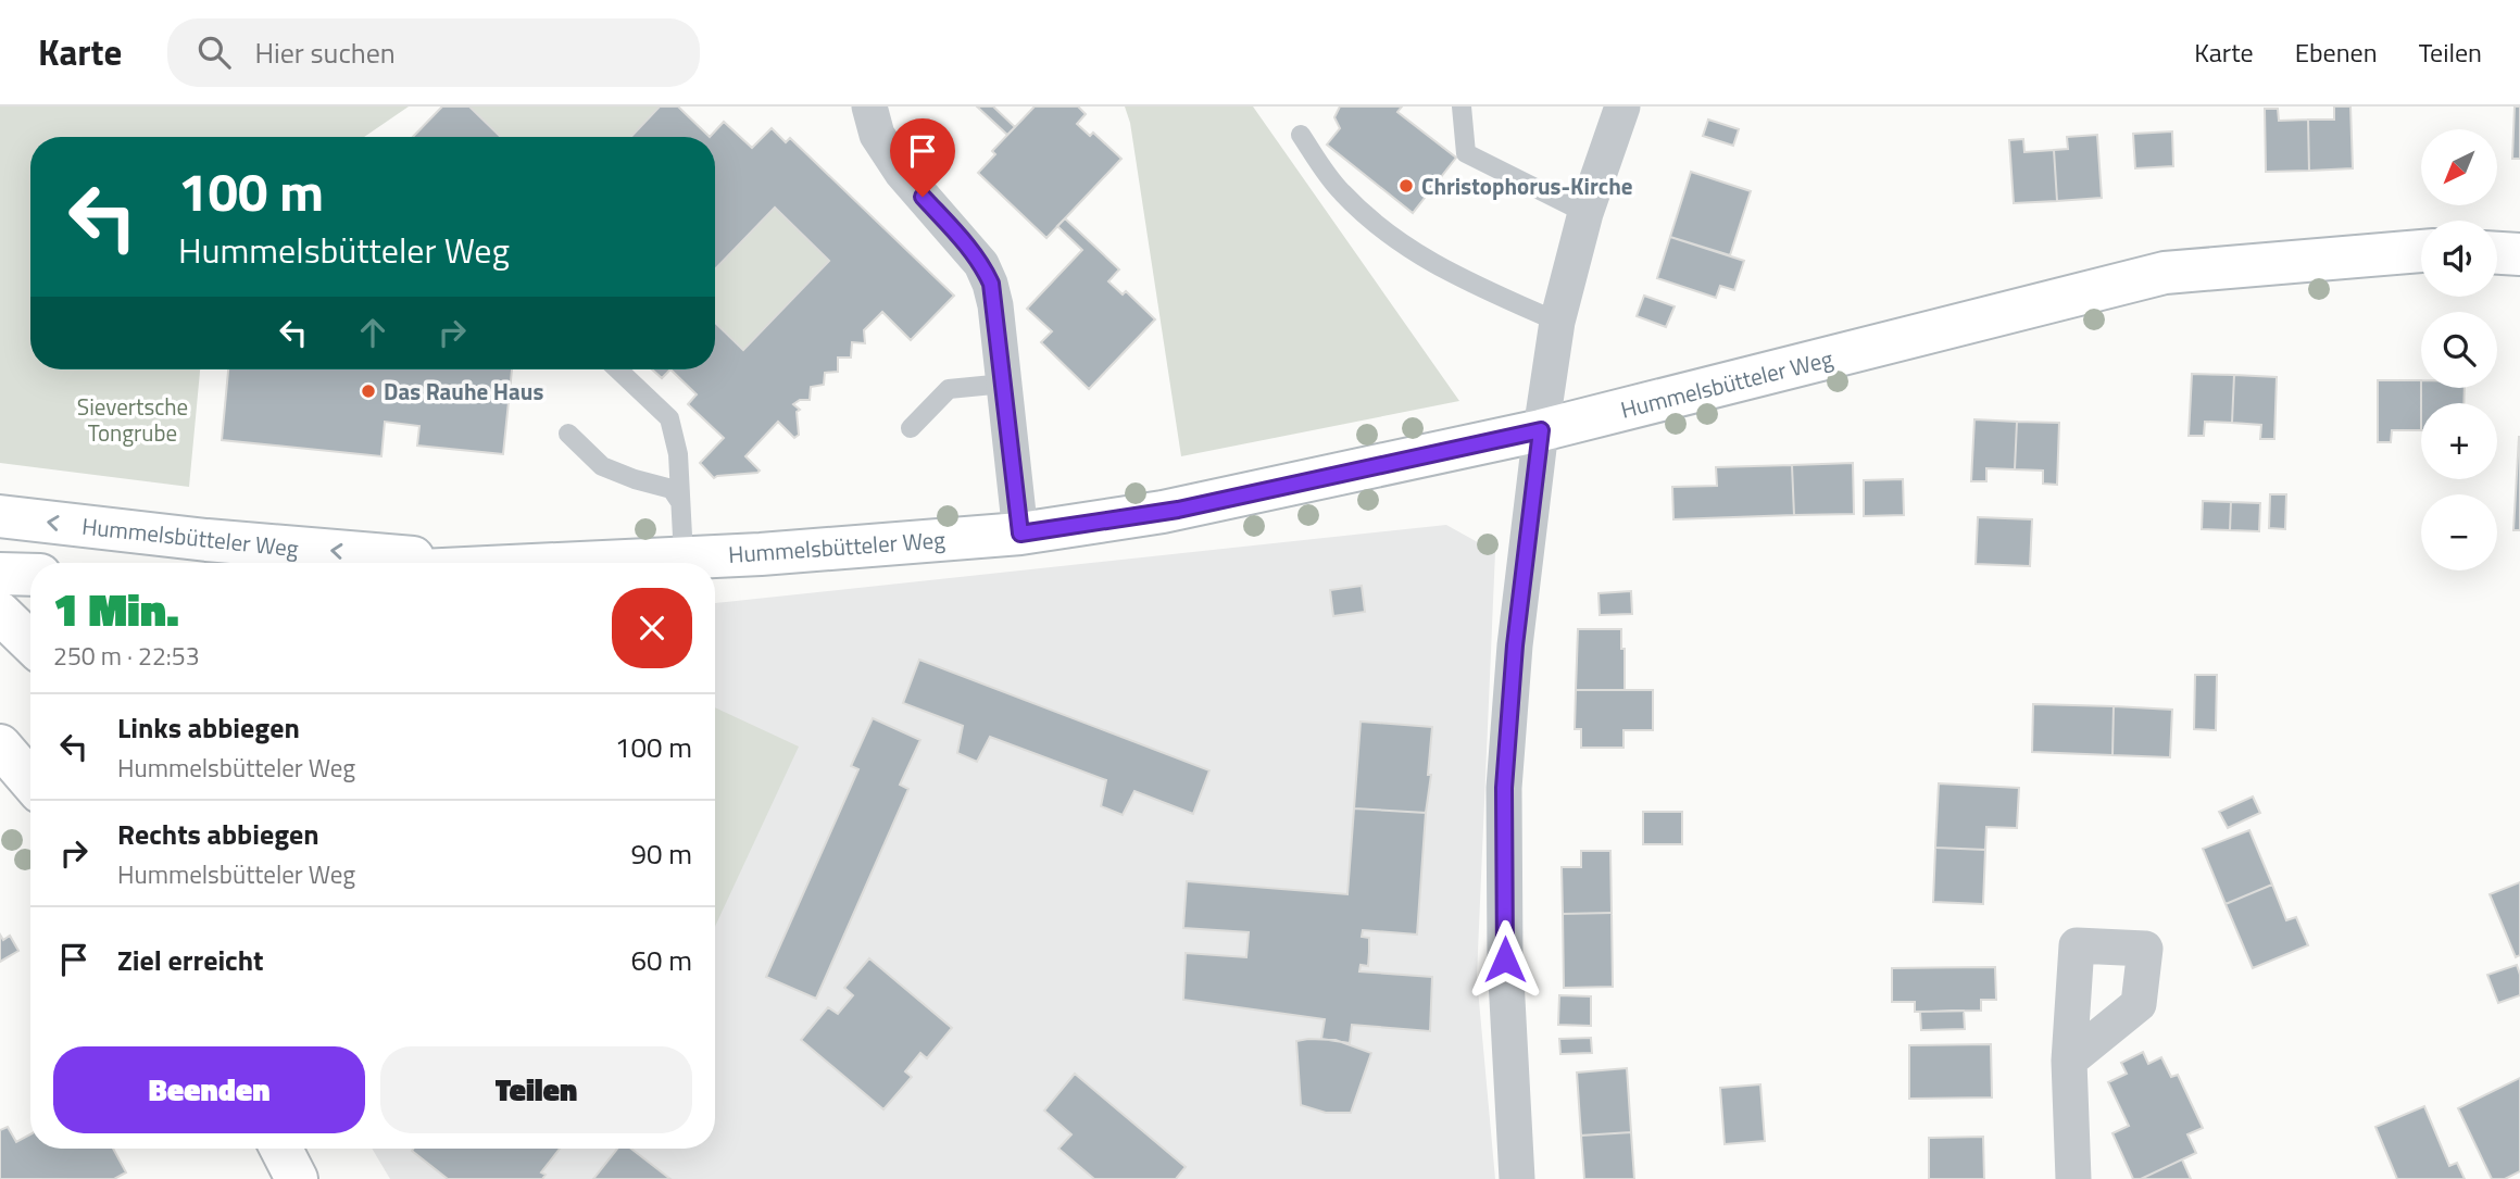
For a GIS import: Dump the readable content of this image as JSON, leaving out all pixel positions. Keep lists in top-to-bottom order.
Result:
{
  "streets": {
    "street": ["Hummelsbütteler Weg"]
  },
  "parks": ["Sievertsche Tongrube"],
  "places": ["Christophorus-Kirche", "Das Rauhe Haus"],
  "north": "bottom left",
  "page": {
    "header": "Karte",
    "search": "Hier suchen",
    "nav": ["Karte", "Ebenen", "Teilen"],
    "map_buttons": ["+", "−"],
    "turn": ["100 m", "Hummelsbütteler Weg"],
    "heading": ["1 Min.", "250 m · 22:53"],
    "list": [
      {
        "name": "Links abbiegen",
        "note": "Hummelsbütteler Weg",
        "value": "100 m"
      },
      {
        "name": "Rechts abbiegen",
        "note": "Hummelsbütteler Weg",
        "value": "90 m"
      },
      {
        "name": "Ziel erreicht",
        "value": "60 m"
      }
    ],
    "buttons": ["Beenden", "Teilen"]
  }
}
